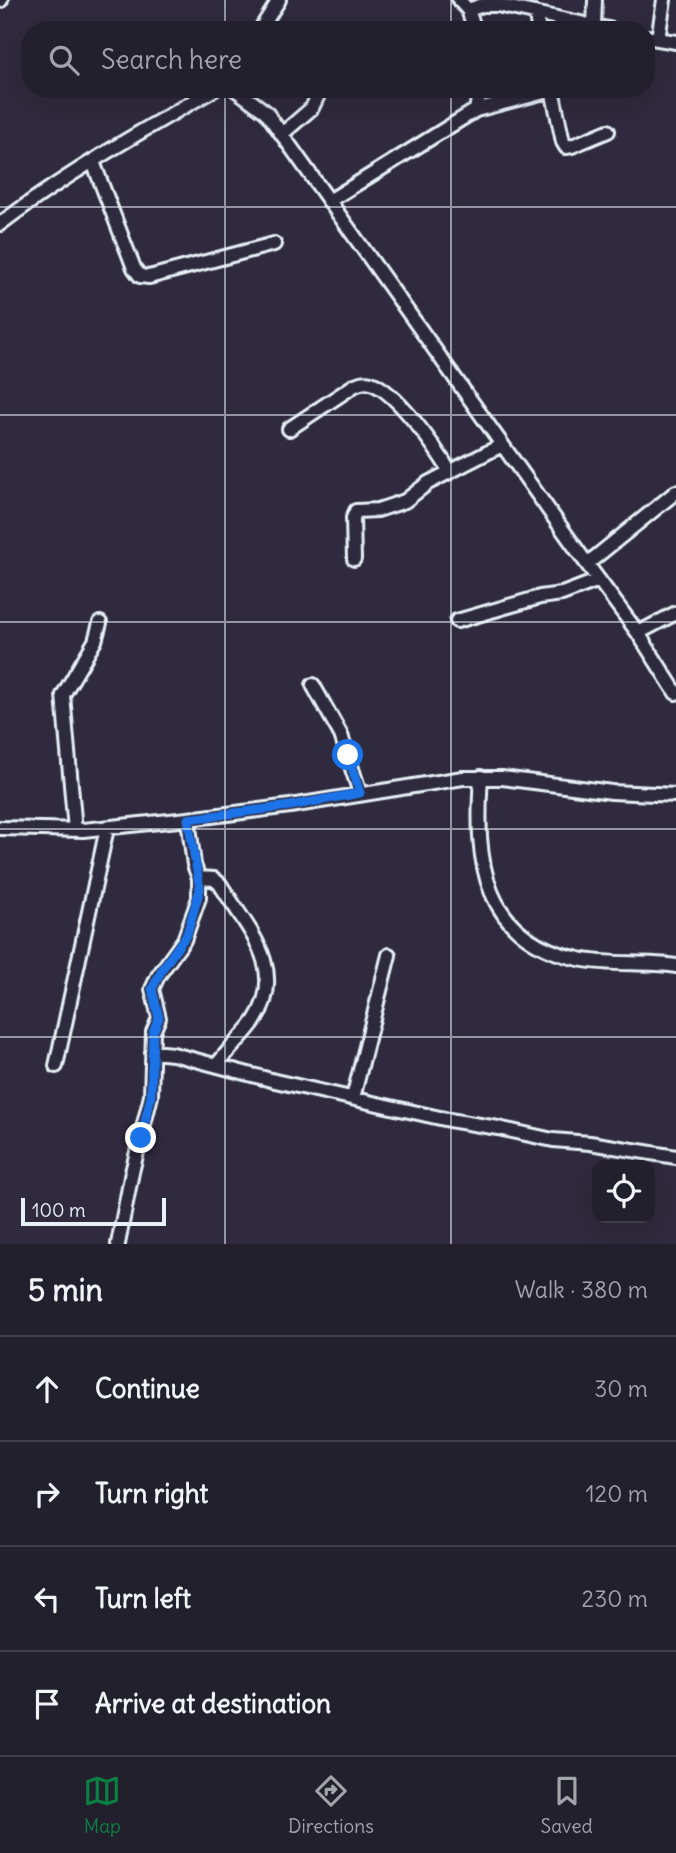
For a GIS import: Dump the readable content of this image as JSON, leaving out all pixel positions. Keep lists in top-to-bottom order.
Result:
{
  "scale_bar": "100 m",
  "page": {
    "search": "Search here",
    "scale": "100 m",
    "heading": ["5 min", "Walk · 380 m"],
    "list": [
      ["Continue", "30 m"],
      ["Turn right", "120 m"],
      ["Turn left", "230 m"],
      "Arrive at destination"
    ],
    "nav": ["Map", "Directions", "Saved"]
  }
}
